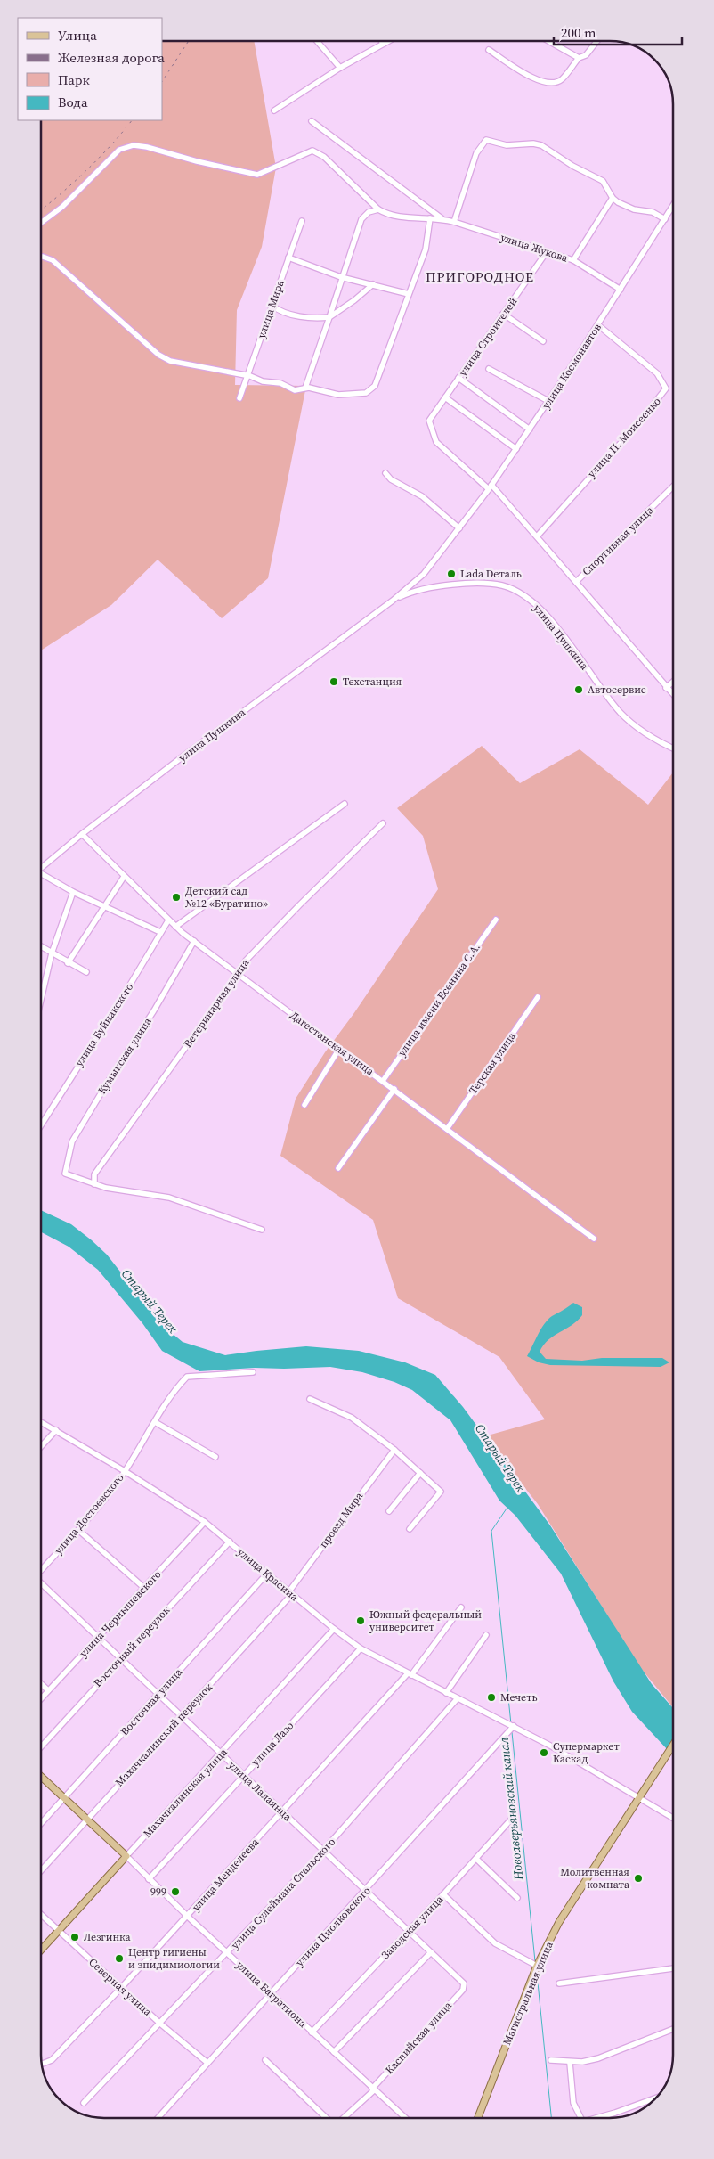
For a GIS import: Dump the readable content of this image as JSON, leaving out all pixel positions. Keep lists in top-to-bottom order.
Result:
{
  "streets": {
    "main road": ["Махачкалинская улица", "Магистральная улица", "улица Багратиона"],
    "street": [
      "улица Жукова",
      "улица Мира",
      "улица Строителей",
      "улица Космонавтов",
      "улица П. Моисеенко",
      "Спортивная улица",
      "улица Пушкина",
      "улица имени Есенина С.А.",
      "Ветеринарная улица",
      "улица Буйнакского",
      "Дагестанская улица",
      "Кумыкская улица",
      "Терская улица",
      "улица Достоевского",
      "проезд Мира",
      "улица Красина",
      "улица Чернышевского",
      "Восточный переулок",
      "Восточная улица",
      "Махачкалинский переулок",
      "улица Лазо",
      "улица Лалаянца",
      "улица Менделеева",
      "улица Сулеймана Стальского",
      "улица Циолковского",
      "Заводская улица",
      "Северная улица",
      "Каспийская улица"
    ]
  },
  "crossings": [
    ["улица Жукова", "улица Строителей"],
    ["улица Жукова", "улица Космонавтов"],
    ["улица Строителей", "улица Космонавтов"],
    ["улица Космонавтов", "улица П. Моисеенко"],
    ["улица Космонавтов", "улица Пушкина"],
    ["улица Пушкина", "Дагестанская улица"],
    ["улица имени Есенина С.А.", "Дагестанская улица"],
    ["Ветеринарная улица", "Дагестанская улица"],
    ["Ветеринарная улица", "Кумыкская улица"],
    ["улица Буйнакского", "Дагестанская улица"],
    ["Дагестанская улица", "Кумыкская улица"],
    ["Дагестанская улица", "Терская улица"],
    ["улица Достоевского", "улица Красина"],
    ["проезд Мира", "улица Красина"],
    ["проезд Мира", "Махачкалинский переулок"],
    ["улица Красина", "улица Чернышевского"],
    ["улица Красина", "Восточный переулок"],
    ["улица Красина", "Восточная улица"],
    ["улица Красина", "Махачкалинский переулок"],
    ["улица Красина", "улица Лазо"],
    ["улица Красина", "Махачкалинская улица"],
    ["улица Красина", "улица Менделеева"],
    ["улица Красина", "улица Сулеймана Стальского"],
    ["улица Красина", "улица Циолковского"],
    ["улица Красина", "Магистральная улица"],
    ["улица Чернышевского", "улица Лалаянца"],
    ["Восточный переулок", "улица Лалаянца"],
    ["Восточная улица", "улица Лалаянца"],
    ["Восточная улица", "улица Багратиона"],
    ["Махачкалинский переулок", "улица Лалаянца"],
    ["Махачкалинский переулок", "улица Багратиона"],
    ["улица Лазо", "улица Лалаянца"],
    ["улица Лазо", "улица Багратиона"],
    ["улица Лалаянца", "Махачкалинская улица"],
    ["улица Лалаянца", "улица Менделеева"],
    ["улица Лалаянца", "улица Сулеймана Стальского"],
    ["улица Лалаянца", "улица Циолковского"],
    ["улица Лалаянца", "Заводская улица"],
    ["улица Лалаянца", "Каспийская улица"],
    ["Махачкалинская улица", "Северная улица"],
    ["Махачкалинская улица", "улица Багратиона"],
    ["улица Менделеева", "Северная улица"],
    ["улица Менделеева", "улица Багратиона"],
    ["улица Сулеймана Стальского", "Северная улица"],
    ["улица Сулеймана Стальского", "улица Багратиона"],
    ["улица Циолковского", "Северная улица"],
    ["улица Циолковского", "улица Багратиона"],
    ["Заводская улица", "улица Багратиона"],
    ["улица Багратиона", "Каспийская улица"]
  ],
  "districts": ["ПРИГОРОДНОЕ"],
  "water": ["Старый Терек", "Новоаверьяновский канал"],
  "places": [
    "Lada Dеталь",
    "Техстанция",
    "Автосервис",
    "Детский сад №12 «Буратино»",
    "Южный федеральный университет",
    "Мечеть",
    "Супермаркет Каскад",
    "Молитвенная комната",
    "999",
    "Лезгинка",
    "Центр гигиены и эпидимиологии"
  ],
  "legend": [
    "Улица",
    "Железная дорога",
    "Парк",
    "Вода"
  ],
  "scale_bar": "200 m"
}
